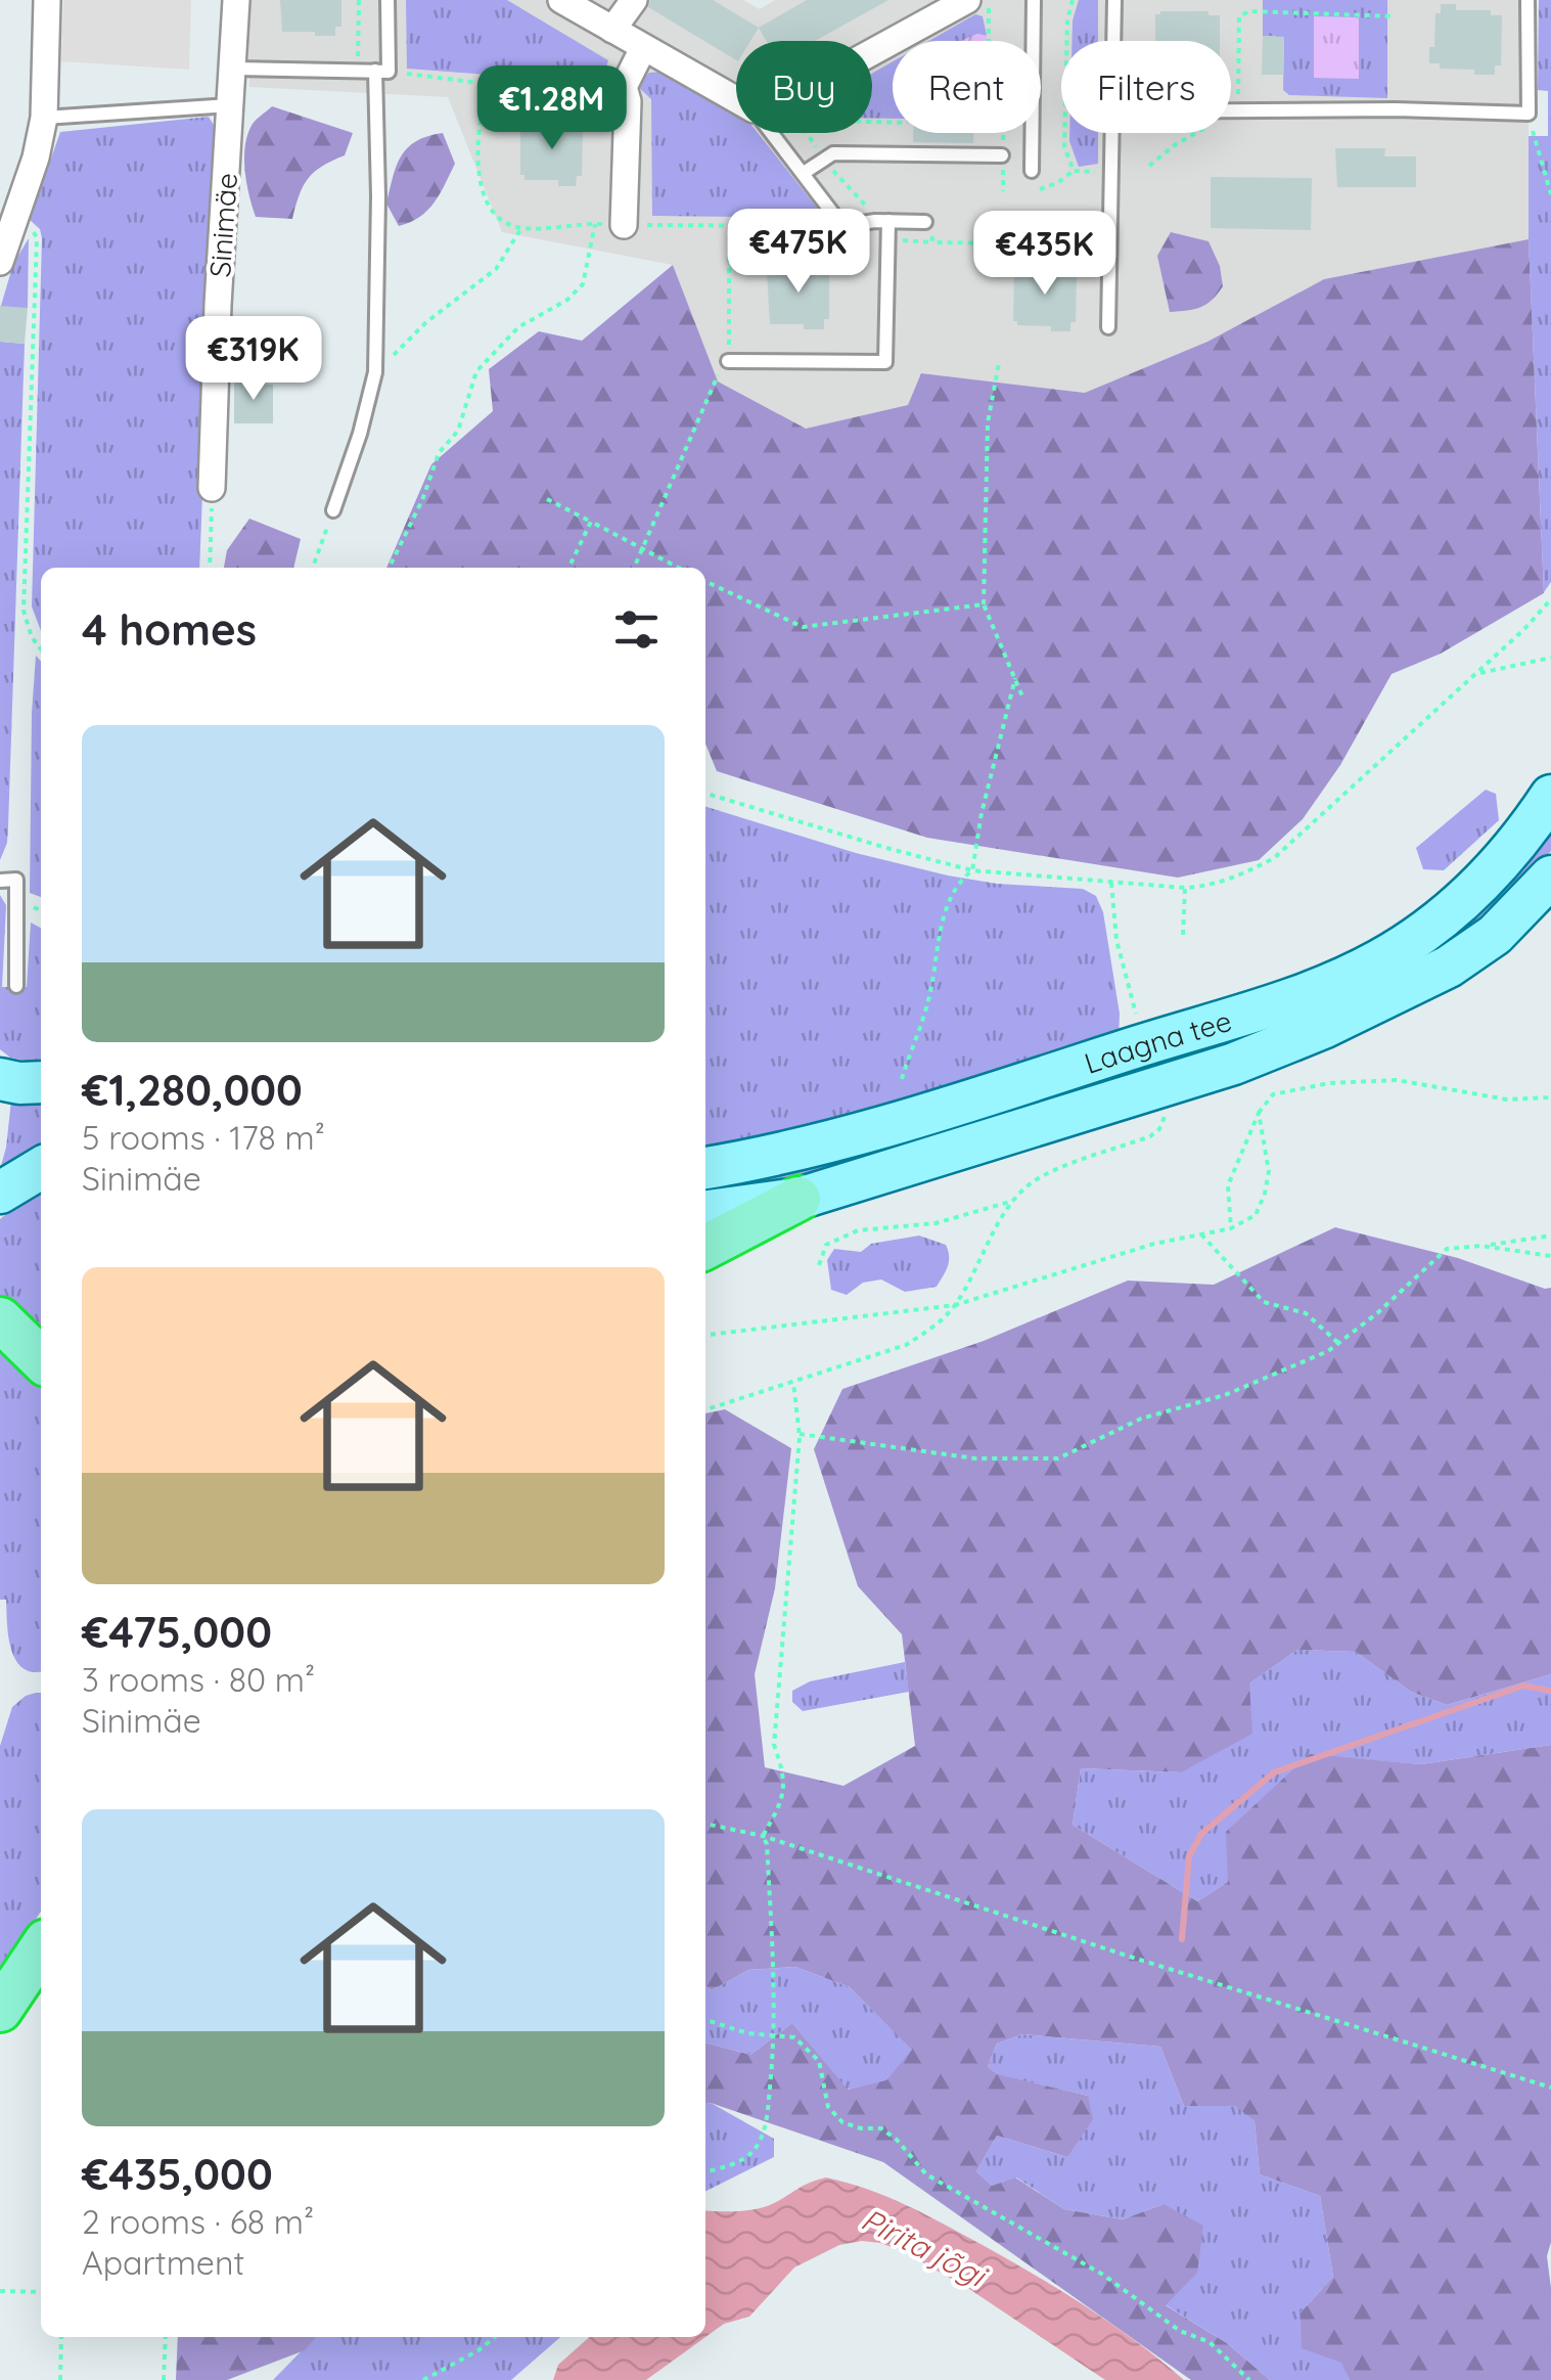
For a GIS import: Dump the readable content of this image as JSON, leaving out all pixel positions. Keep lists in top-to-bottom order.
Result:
{
  "streets": {
    "main road": ["Laagna tee"],
    "street": ["Sinimäe"]
  },
  "water": ["Pirita jõgi"],
  "page": {
    "chip": ["Buy", "Rent", "Filters"],
    "price": [
      "€1.28M",
      "€475K",
      "€435K",
      "€319K"
    ],
    "heading": "4 homes",
    "list": [
      {
        "name": "€1,280,000",
        "note": "5 rooms · 178 m² · Sinimäe"
      },
      {
        "name": "€475,000",
        "note": "3 rooms · 80 m² · Sinimäe"
      },
      {
        "name": "€435,000",
        "note": "2 rooms · 68 m² · Apartment"
      }
    ]
  }
}
